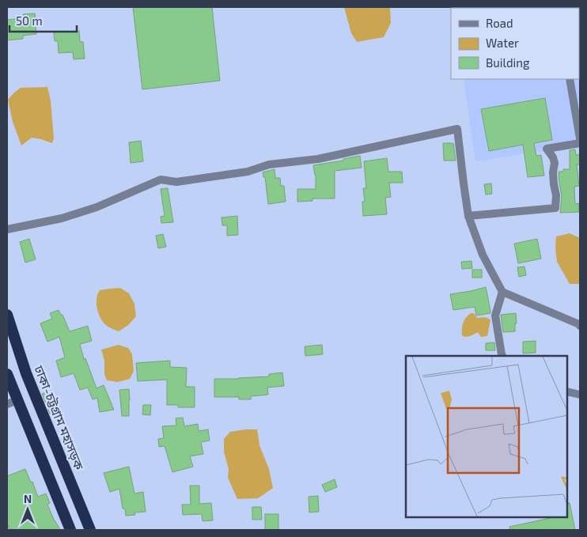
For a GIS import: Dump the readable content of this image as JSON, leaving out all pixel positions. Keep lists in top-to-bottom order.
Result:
{
  "streets": {
    "highway": ["ঢাকা-চট্টগ্রাম মহাসড়ক"]
  },
  "legend": ["Road", "Water", "Building"],
  "scale_bar": "50 m",
  "north": "top"
}
